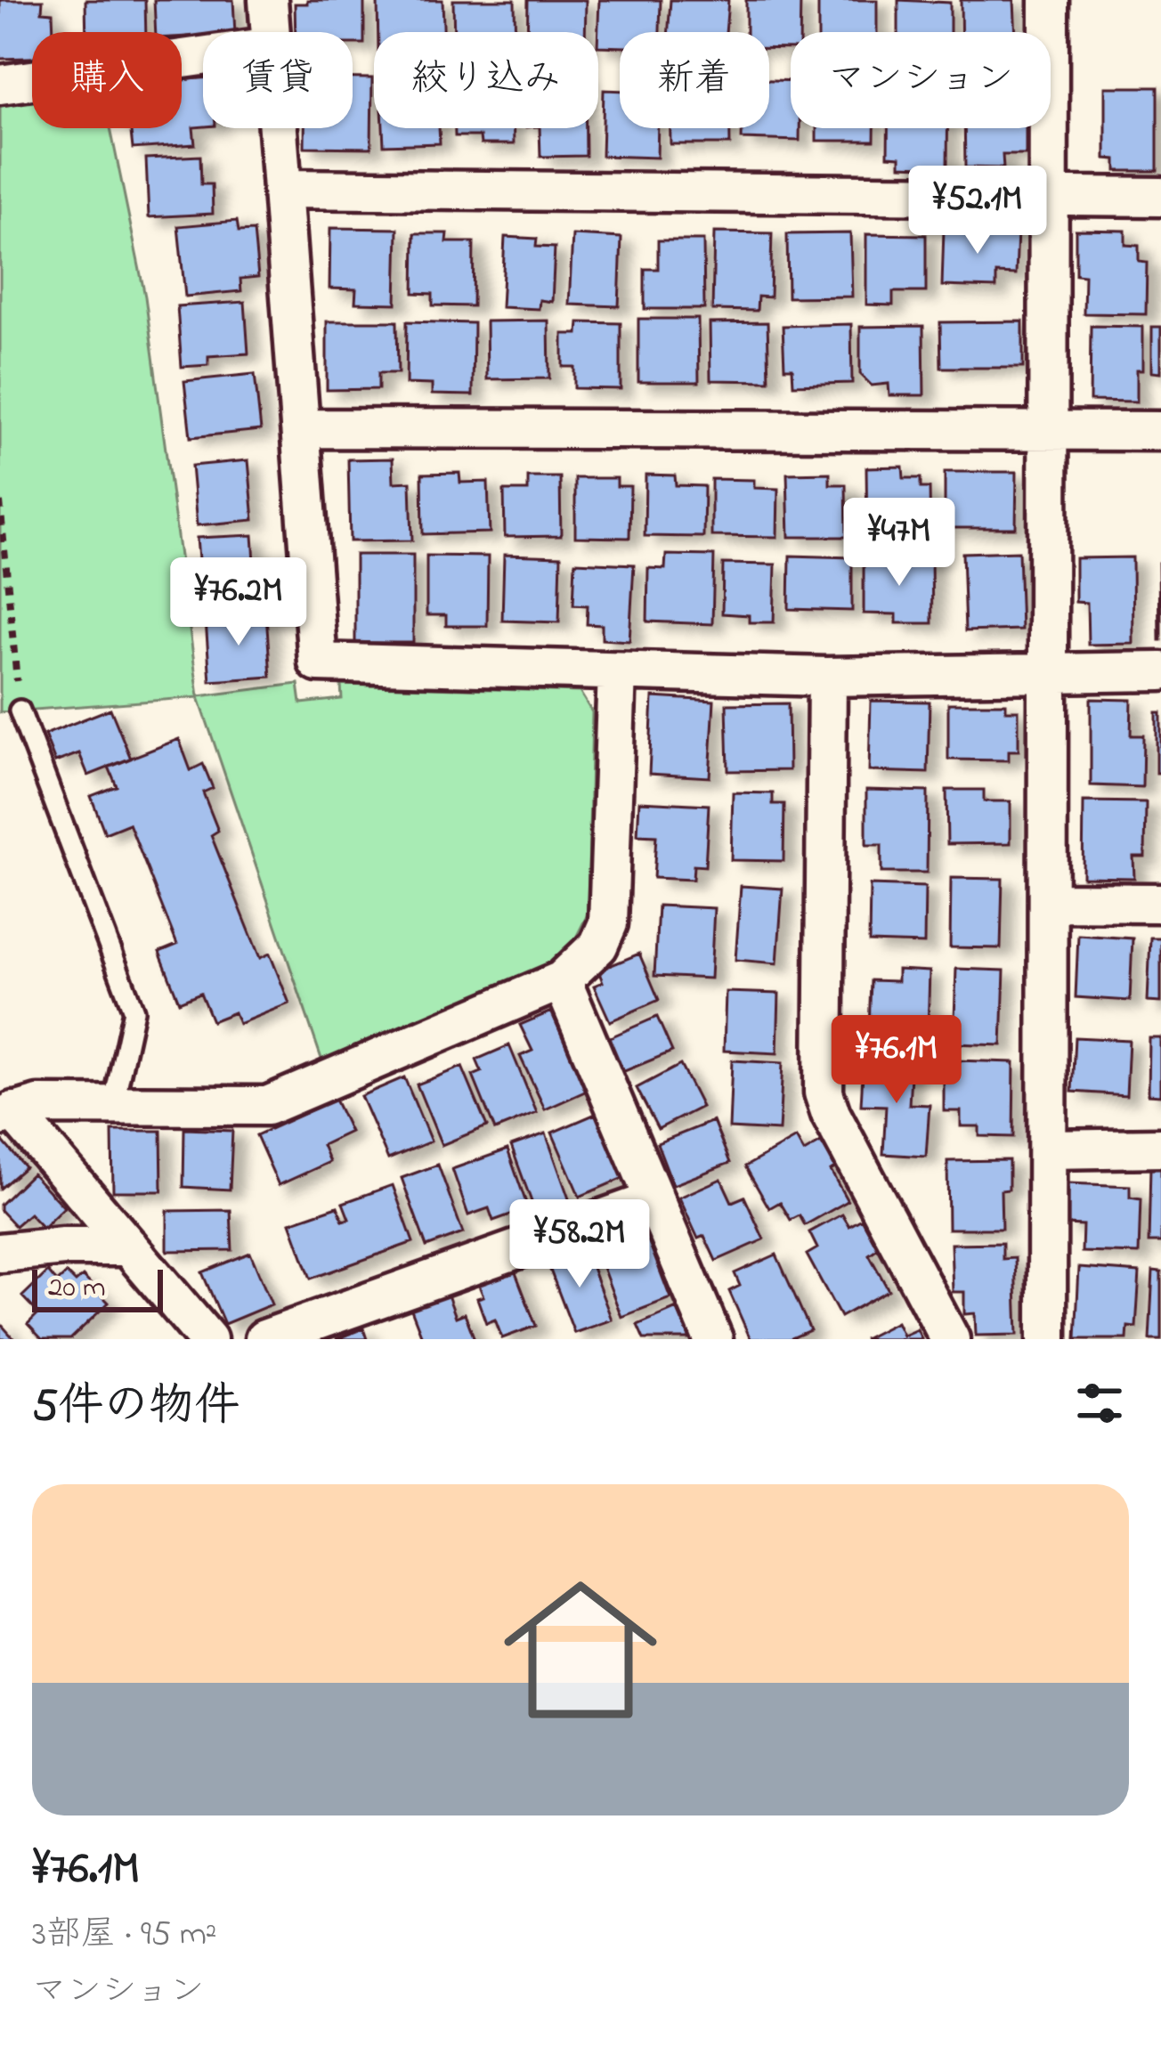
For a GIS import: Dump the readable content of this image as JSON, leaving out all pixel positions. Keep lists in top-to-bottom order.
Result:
{
  "scale_bar": "20 m",
  "page": {
    "chip": [
      "購入",
      "賃貸",
      "絞り込み",
      "新着",
      "マンション"
    ],
    "price": [
      "¥52.1M",
      "¥47M",
      "¥76.2M",
      "¥76.1M",
      "¥58.2M"
    ],
    "scale": "20 m",
    "heading": "5件の物件",
    "list": [
      {
        "name": "¥76.1M",
        "note": "3部屋 · 95 m² · マンション"
      }
    ]
  }
}
